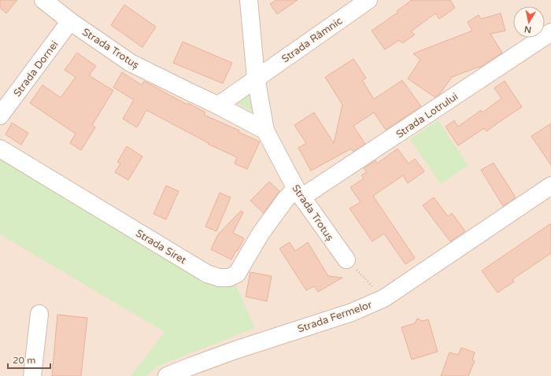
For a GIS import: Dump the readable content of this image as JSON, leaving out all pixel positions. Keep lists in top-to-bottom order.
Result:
{
  "streets": {
    "street": [
      "Strada Râmnic",
      "Strada Trotuș",
      "Strada Dornei",
      "Strada Lotrului",
      "Strada Siret",
      "Strada Fermelor"
    ]
  },
  "crossings": [
    ["Strada Râmnic", "Strada Trotuș"],
    ["Strada Trotuș", "Strada Dornei"],
    ["Strada Trotuș", "Strada Lotrului"],
    ["Strada Trotuș", "Strada Siret"],
    ["Strada Lotrului", "Strada Siret"]
  ],
  "scale_bar": "20 m",
  "north": "bottom"
}
